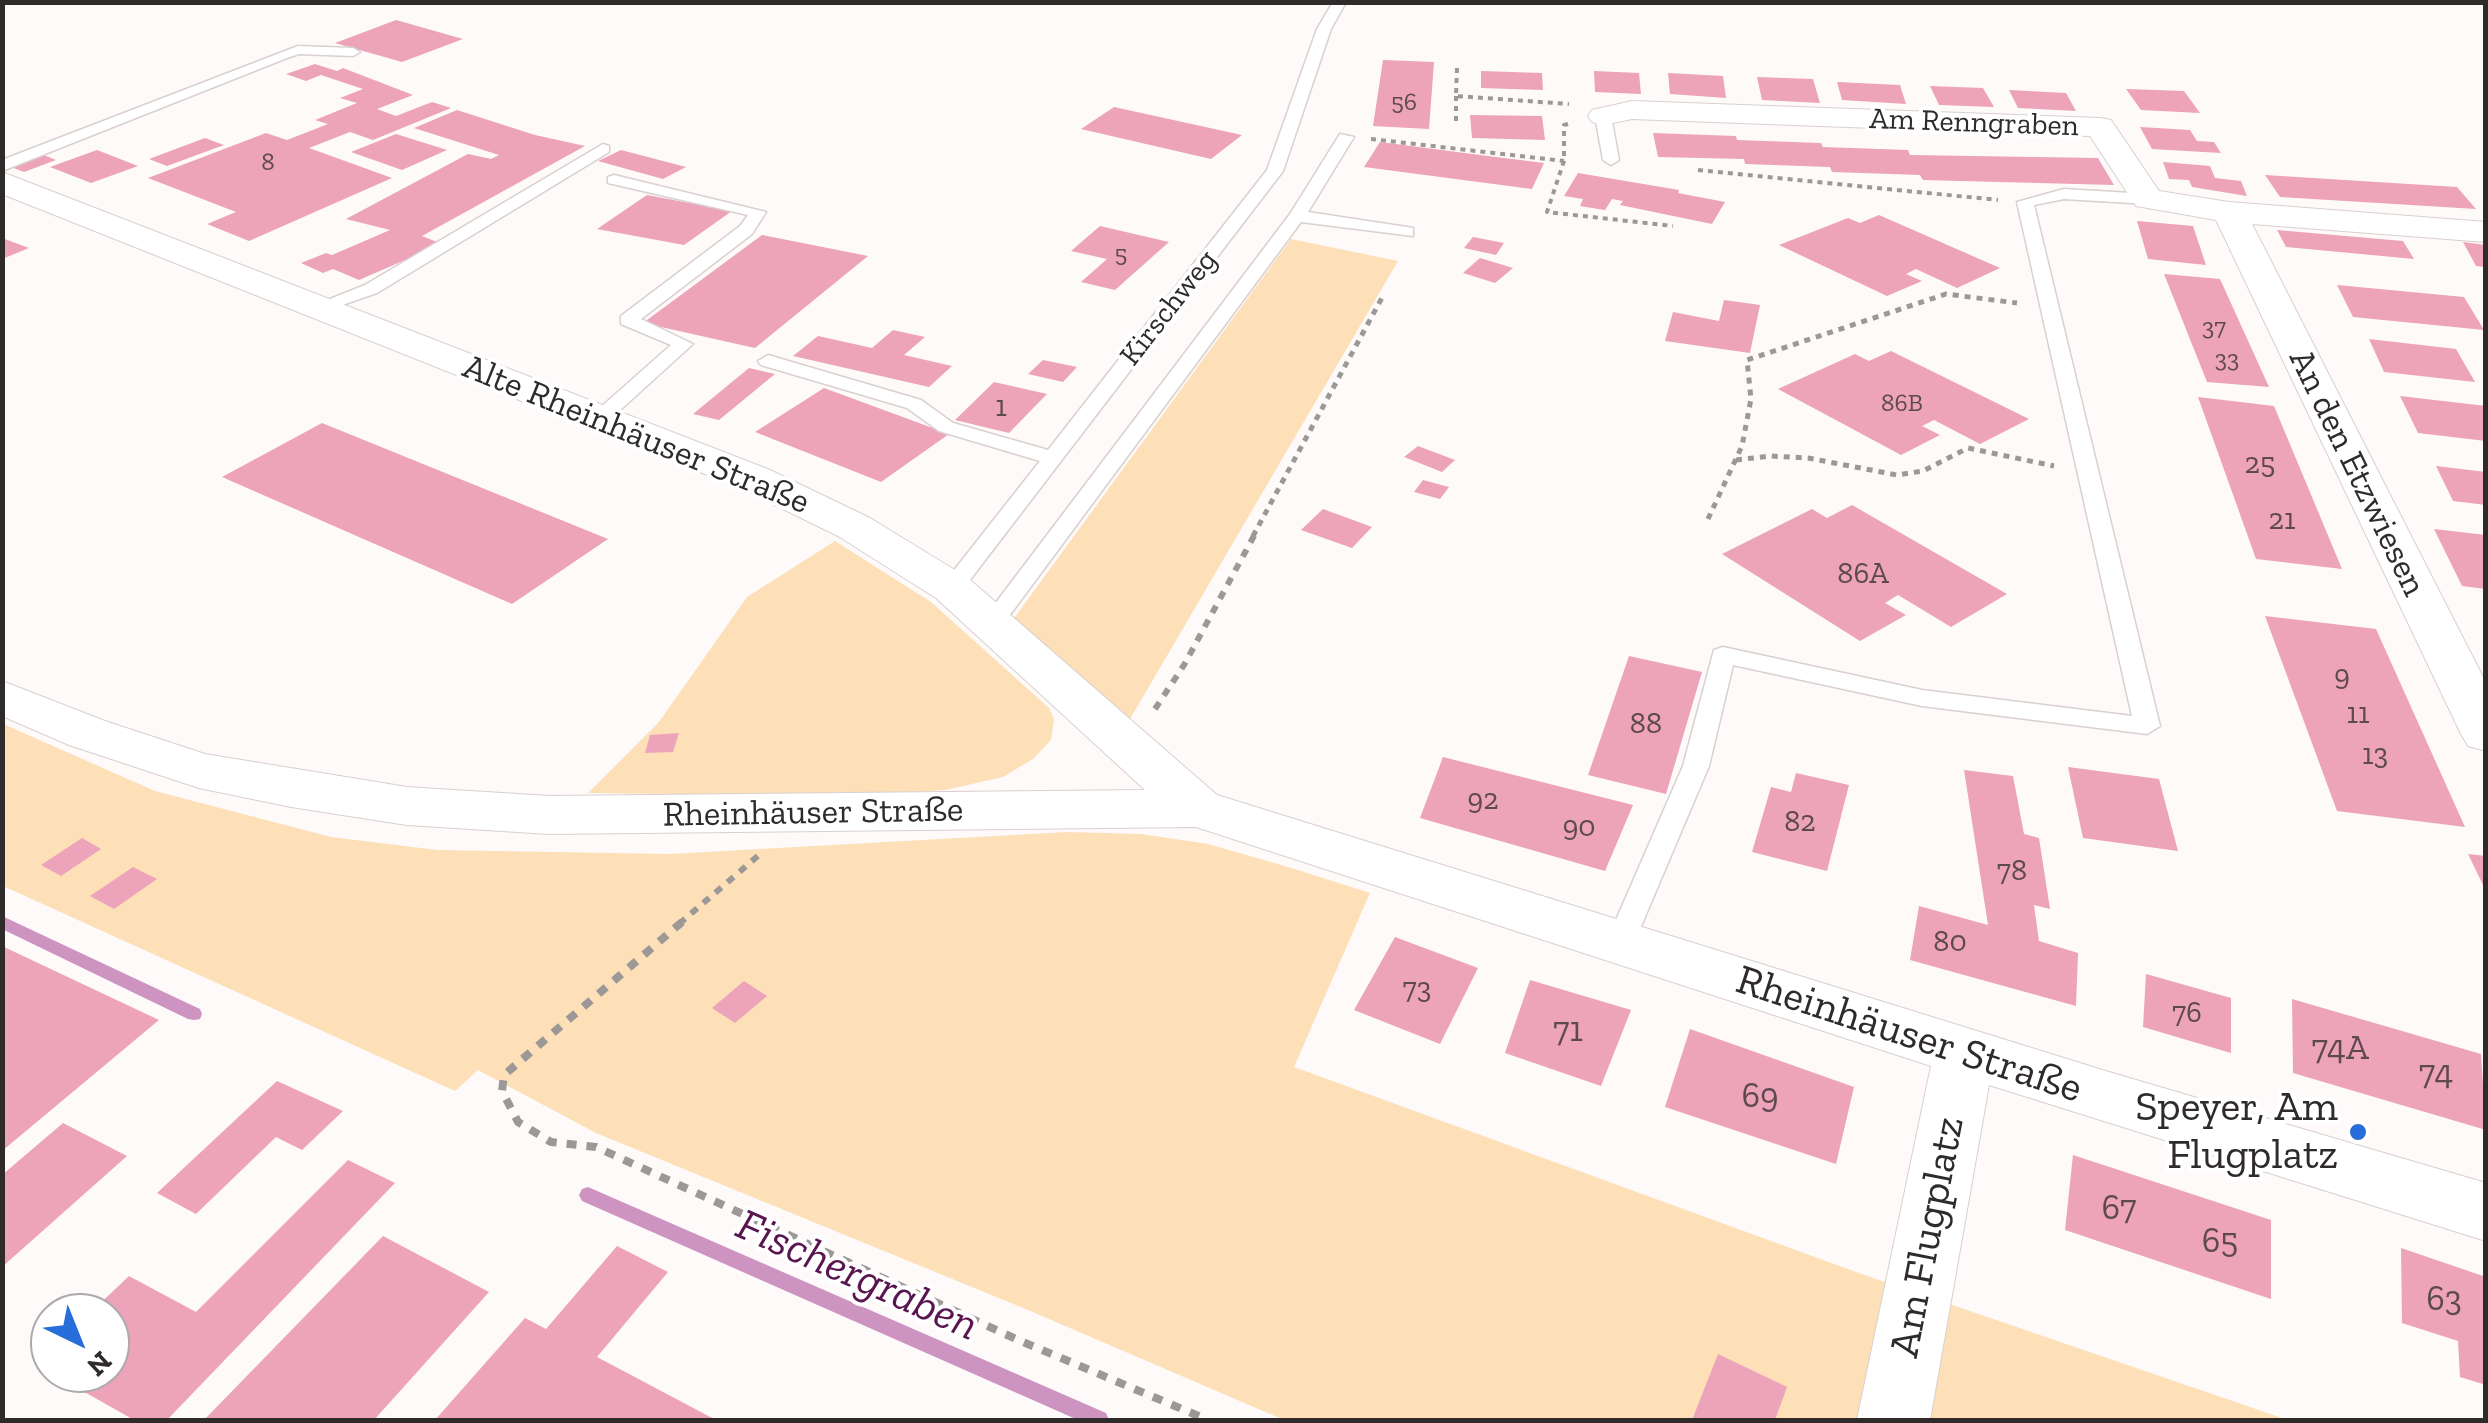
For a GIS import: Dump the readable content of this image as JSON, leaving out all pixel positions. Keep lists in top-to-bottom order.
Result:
{
  "streets": {
    "street": [
      "Am Renngraben",
      "Alte Rheinhäuser Straße",
      "An den Etzwiesen",
      "Rheinhäuser Straße",
      "Am Flugplatz"
    ],
    "lane": ["Kirschweg"]
  },
  "crossings": [
    ["Kirschweg", "Alte Rheinhäuser Straße"],
    ["Alte Rheinhäuser Straße", "Rheinhäuser Straße"],
    ["Rheinhäuser Straße", "Am Flugplatz"]
  ],
  "water": ["Fischergraben"],
  "places": ["Speyer, Am Flugplatz"],
  "house_numbers": [
    "56",
    "8",
    "5",
    "37",
    "33",
    "86B",
    "1",
    "25",
    "21",
    "86A",
    "9",
    "11",
    "88",
    "13",
    "92",
    "82",
    "90",
    "78",
    "80",
    "73",
    "76",
    "71",
    "74A",
    "74",
    "69",
    "67",
    "65",
    "63"
  ],
  "north": "bottom right"
}
